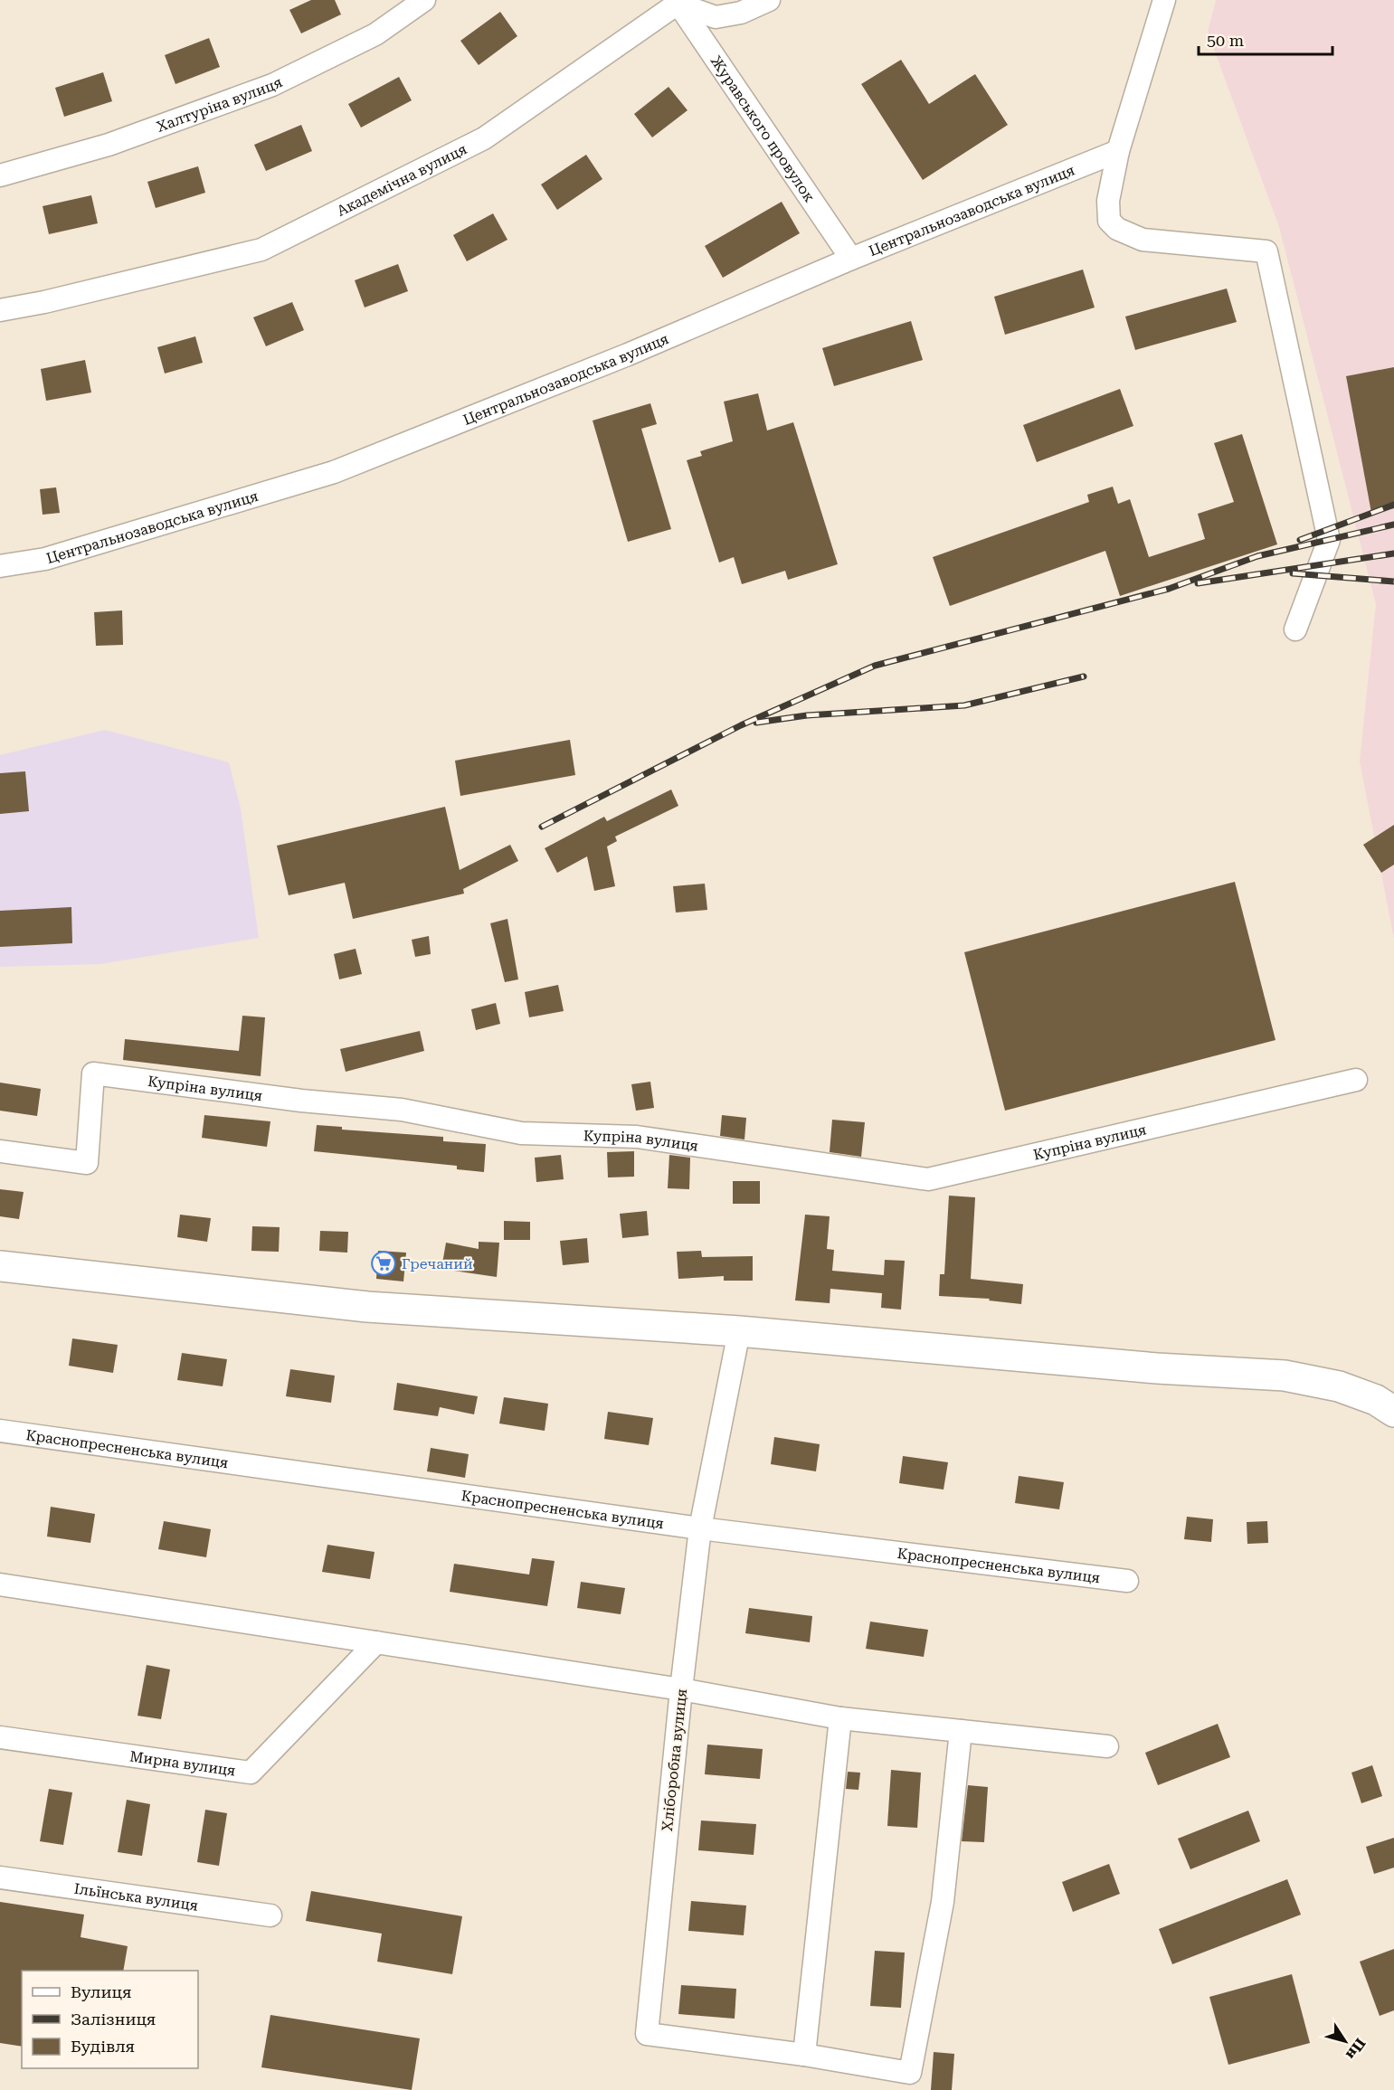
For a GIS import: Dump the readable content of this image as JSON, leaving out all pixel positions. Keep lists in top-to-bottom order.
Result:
{
  "streets": {
    "street": [
      "Халтуріна вулиця",
      "Журавського провулок",
      "Академічна вулиця",
      "Центральнозаводська вулиця",
      "Купріна вулиця",
      "Краснопресненська вулиця",
      "Хліборобна вулиця",
      "Мирна вулиця",
      "Ільїнська вулиця"
    ]
  },
  "crossings": [
    ["Журавського провулок", "Академічна вулиця"],
    ["Журавського провулок", "Центральнозаводська вулиця"],
    ["Краснопресненська вулиця", "Хліборобна вулиця"]
  ],
  "places": {
    "supermarket": ["Гречаний"]
  },
  "legend": ["Вулиця", "Залізниця", "Будівля"],
  "scale_bar": "50 m",
  "north": "bottom right"
}
